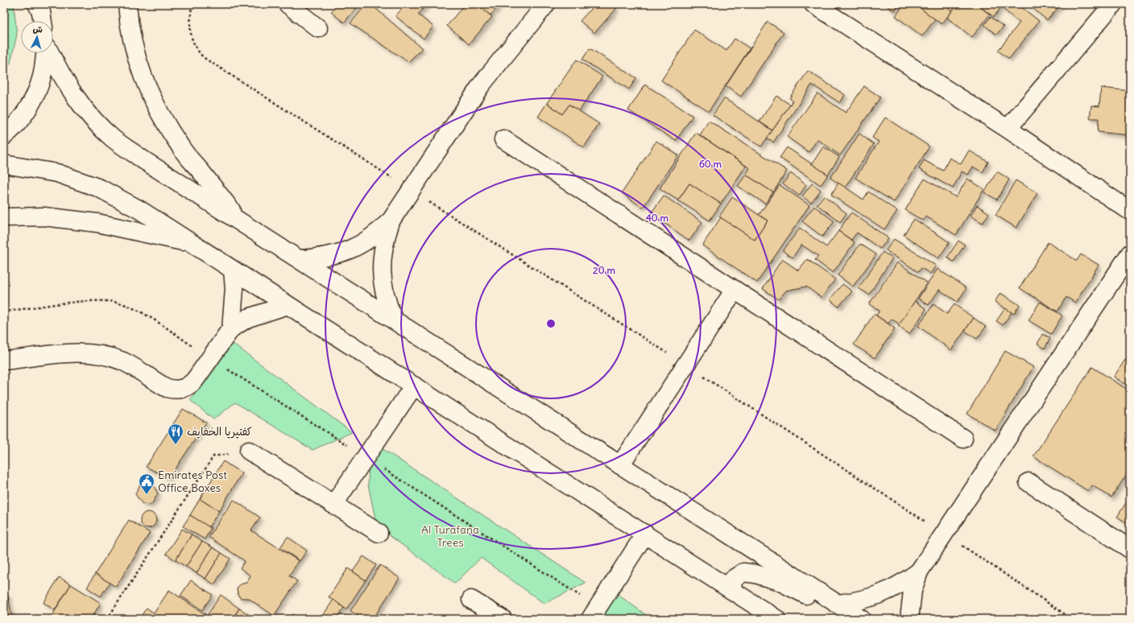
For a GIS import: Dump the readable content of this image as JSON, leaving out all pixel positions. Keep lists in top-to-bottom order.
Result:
{
  "parks": ["Al Turafana Trees"],
  "places": {
    "restaurant": ["كفتيريا الخفايف"],
    "public building": ["Emirates Post Office Boxes"]
  },
  "north": "top",
  "rings": ["60 m", "40 m", "20 m"]
}
